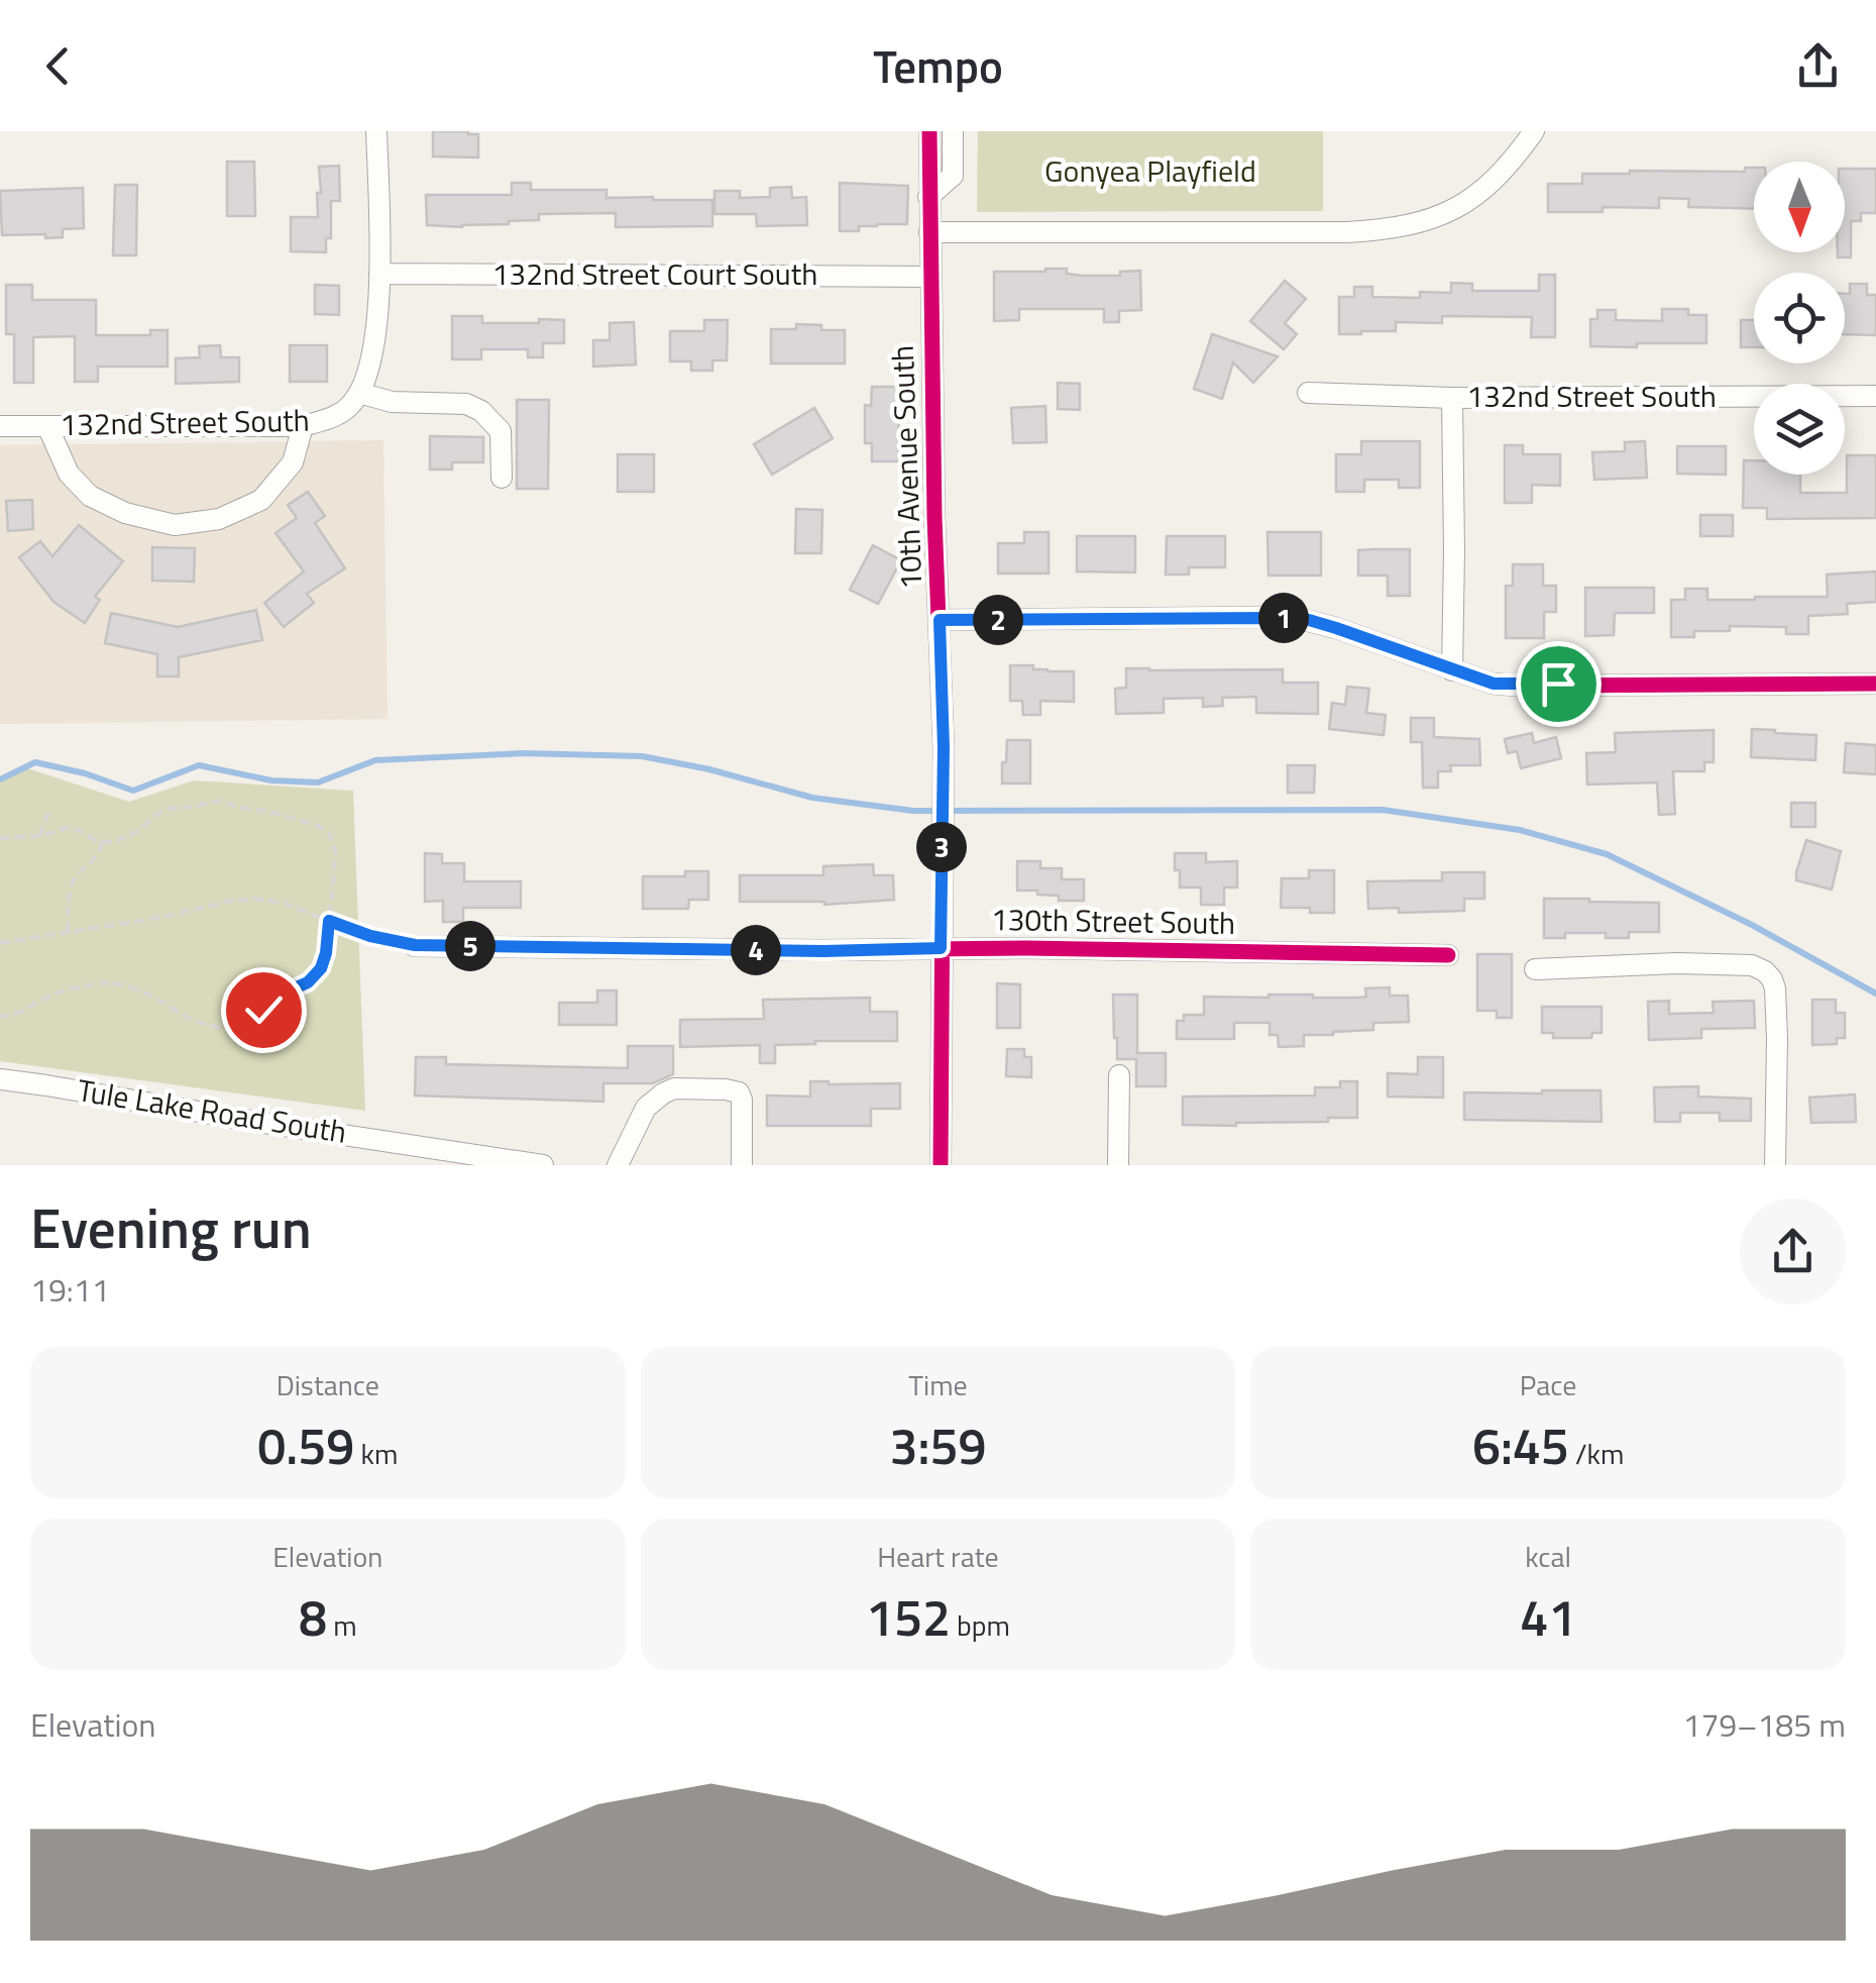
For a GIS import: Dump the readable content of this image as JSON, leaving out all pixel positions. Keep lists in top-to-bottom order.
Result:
{
  "streets": {
    "street": [
      "132nd Street Court South",
      "132nd Street South",
      "10th Avenue South",
      "130th Street South",
      "Tule Lake Road South"
    ]
  },
  "crossings": [
    ["132nd Street Court South", "10th Avenue South"],
    ["10th Avenue South", "130th Street South"]
  ],
  "parks": ["Gonyea Playfield"],
  "north": "bottom",
  "page": {
    "header": "Tempo",
    "pins": [
      "1",
      "2",
      "3",
      "5",
      "4"
    ],
    "heading": ["Evening run", "19:11"],
    "stats": [
      ["Distance", "0.59 km"],
      ["Time", "3:59"],
      ["Pace", "6:45 /km"],
      ["Elevation", "8 m"],
      ["Heart rate", "152 bpm"],
      ["kcal", "41"]
    ],
    "chart": ["Elevation", "179–185 m"]
  }
}
